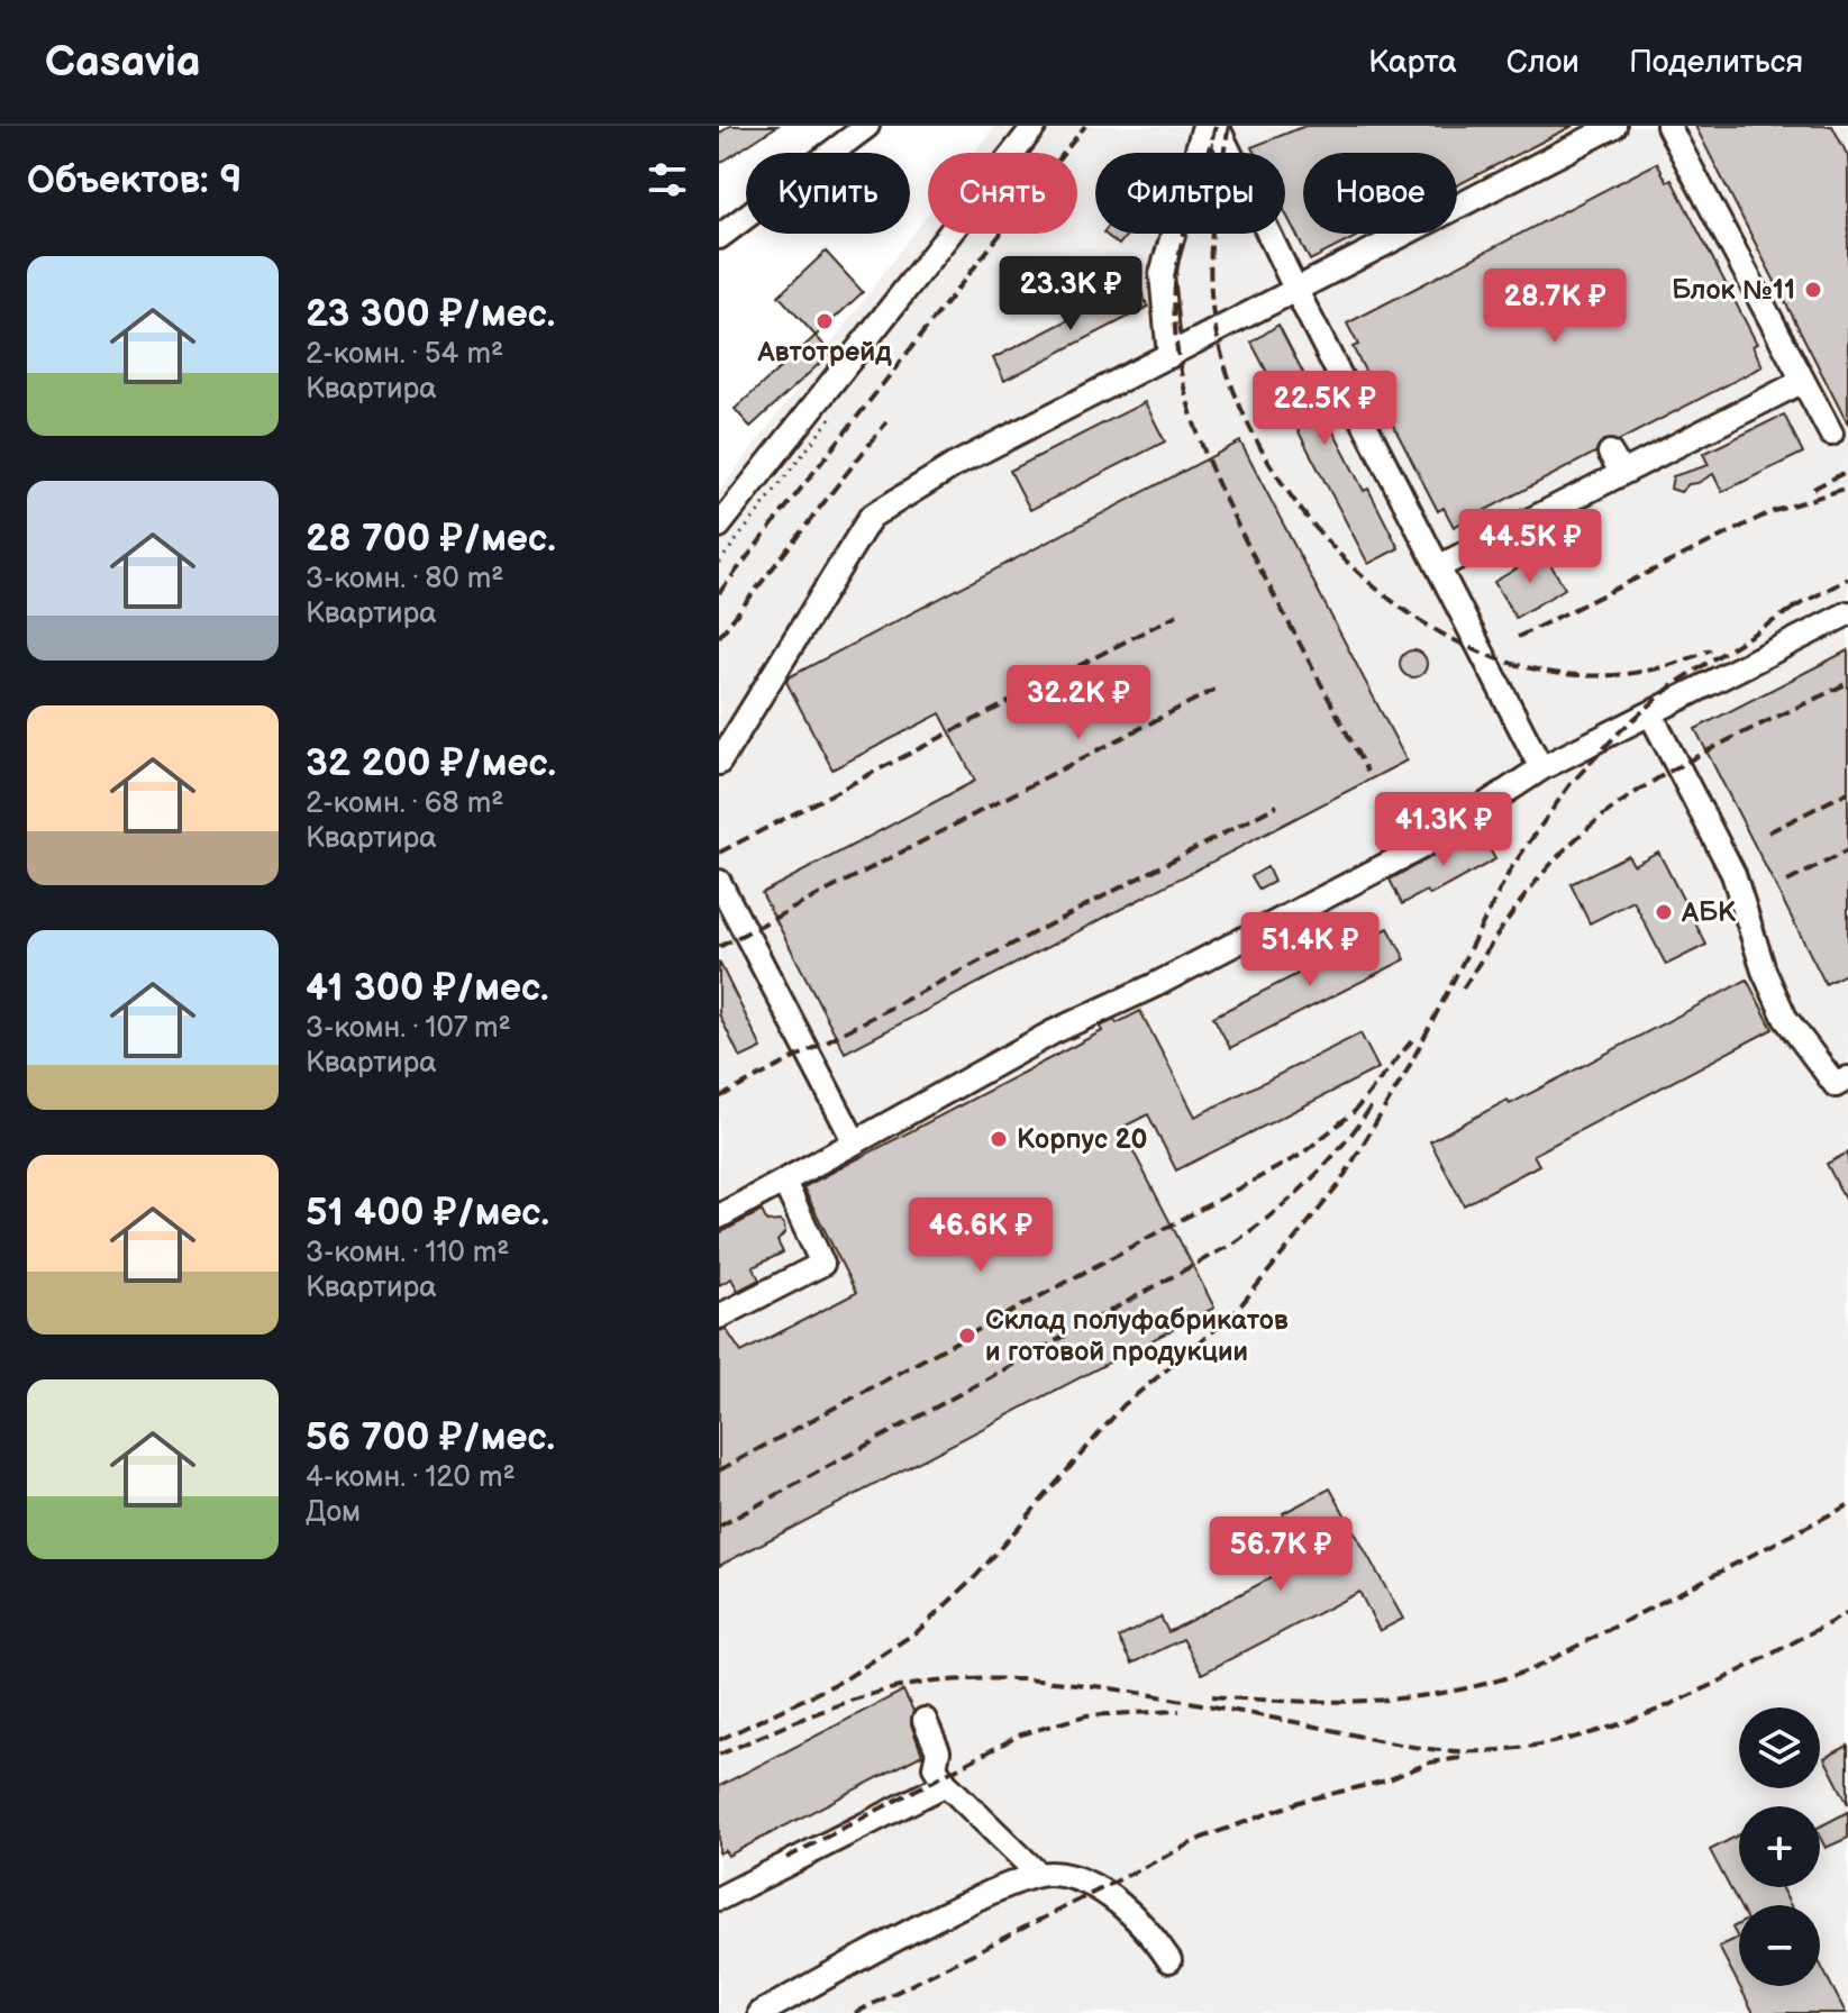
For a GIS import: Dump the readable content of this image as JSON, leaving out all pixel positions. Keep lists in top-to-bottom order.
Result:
{
  "places": [
    "Блок №11",
    "Автотрейд",
    "АБК",
    "Корпус 20",
    "Склад полуфабрикатов и готовой продукции"
  ],
  "page": {
    "header": "Casavia",
    "nav": ["Карта", "Слои", "Поделиться"],
    "heading": "Объектов: 9",
    "chip": [
      "Купить",
      "Снять",
      "Фильтры",
      "Новое"
    ],
    "list": [
      {
        "name": "23 300 ₽/мес.",
        "note": "2-комн. · 54 m² · Квартира"
      },
      {
        "name": "28 700 ₽/мес.",
        "note": "3-комн. · 80 m² · Квартира"
      },
      {
        "name": "32 200 ₽/мес.",
        "note": "2-комн. · 68 m² · Квартира"
      },
      {
        "name": "41 300 ₽/мес.",
        "note": "3-комн. · 107 m² · Квартира"
      },
      {
        "name": "51 400 ₽/мес.",
        "note": "3-комн. · 110 m² · Квартира"
      },
      {
        "name": "56 700 ₽/мес.",
        "note": "4-комн. · 120 m² · Дом"
      }
    ],
    "price": [
      "23.3K ₽",
      "28.7K ₽",
      "22.5K ₽",
      "44.5K ₽",
      "32.2K ₽",
      "41.3K ₽",
      "51.4K ₽",
      "46.6K ₽",
      "56.7K ₽"
    ],
    "map_buttons": ["+", "−"]
  }
}
